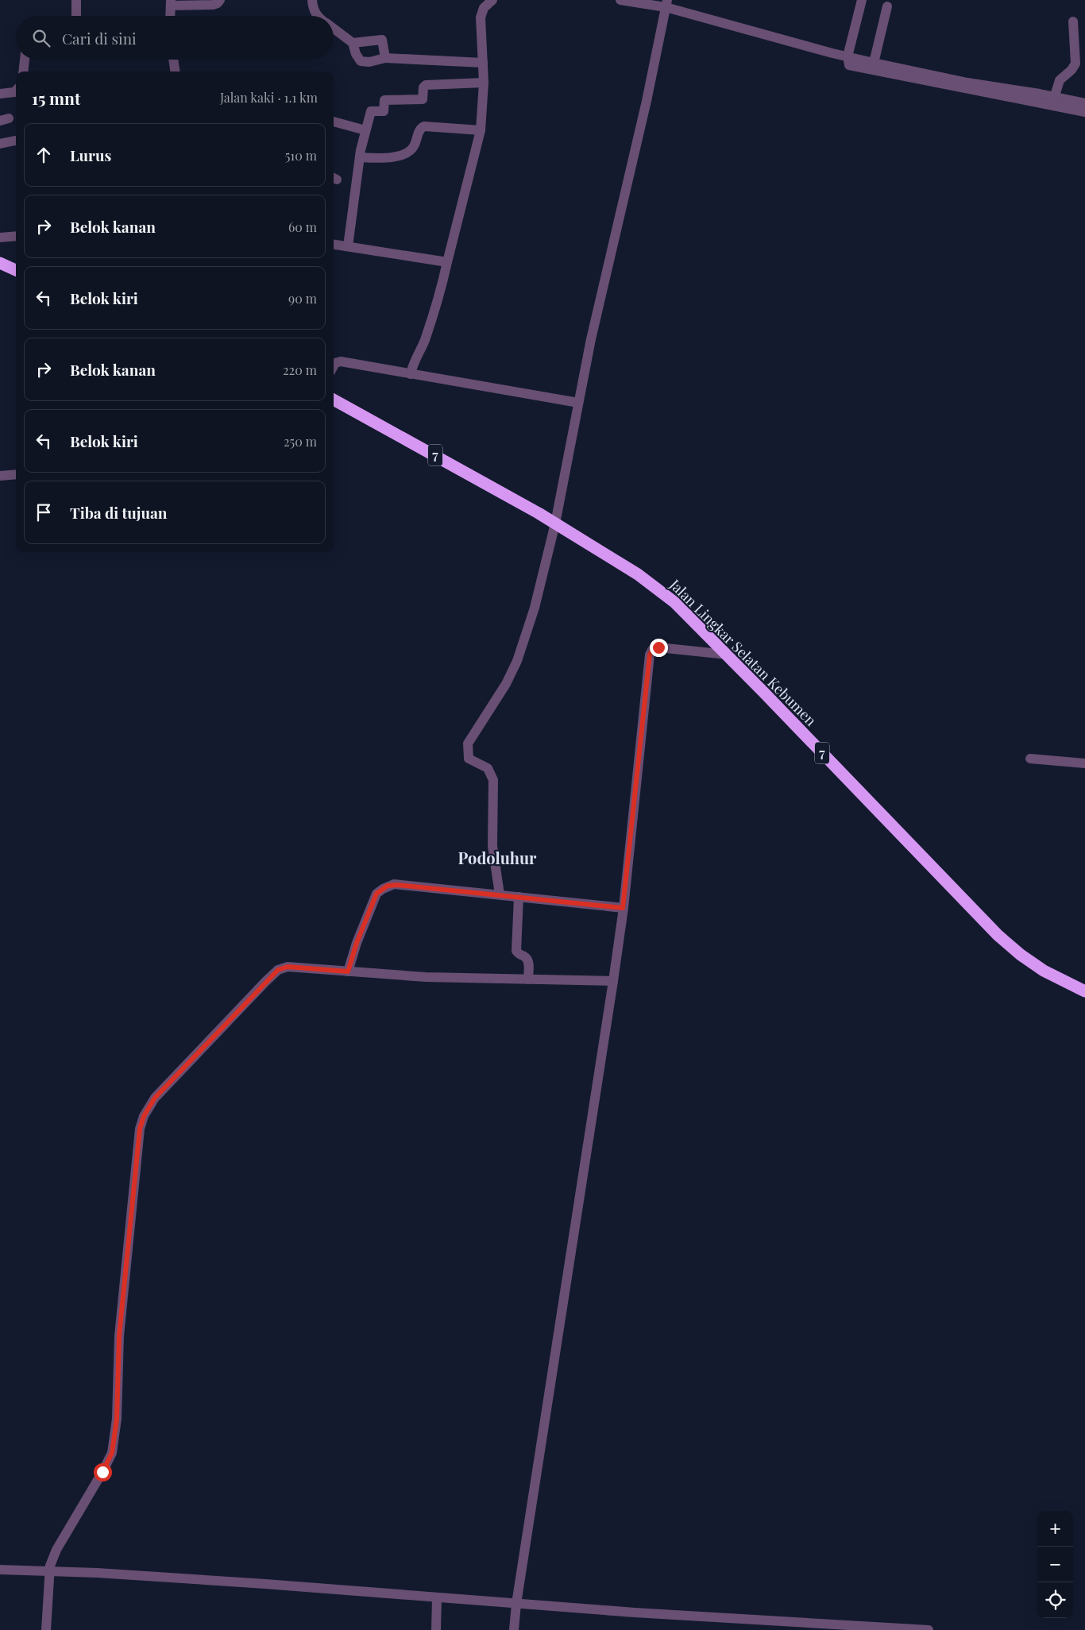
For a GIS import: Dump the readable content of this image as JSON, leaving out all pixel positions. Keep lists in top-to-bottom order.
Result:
{
  "streets": {
    "highway": ["7", "Jalan Lingkar Selatan Kebumen"]
  },
  "districts": ["Podoluhur"],
  "page": {
    "search": "Cari di sini",
    "heading": ["15 mnt", "Jalan kaki · 1.1 km"],
    "list": [
      ["Lurus", "510 m"],
      ["Belok kanan", "60 m"],
      ["Belok kiri", "90 m"],
      ["Belok kanan", "220 m"],
      ["Belok kiri", "250 m"],
      "Tiba di tujuan"
    ],
    "map_buttons": ["+", "−"]
  }
}
